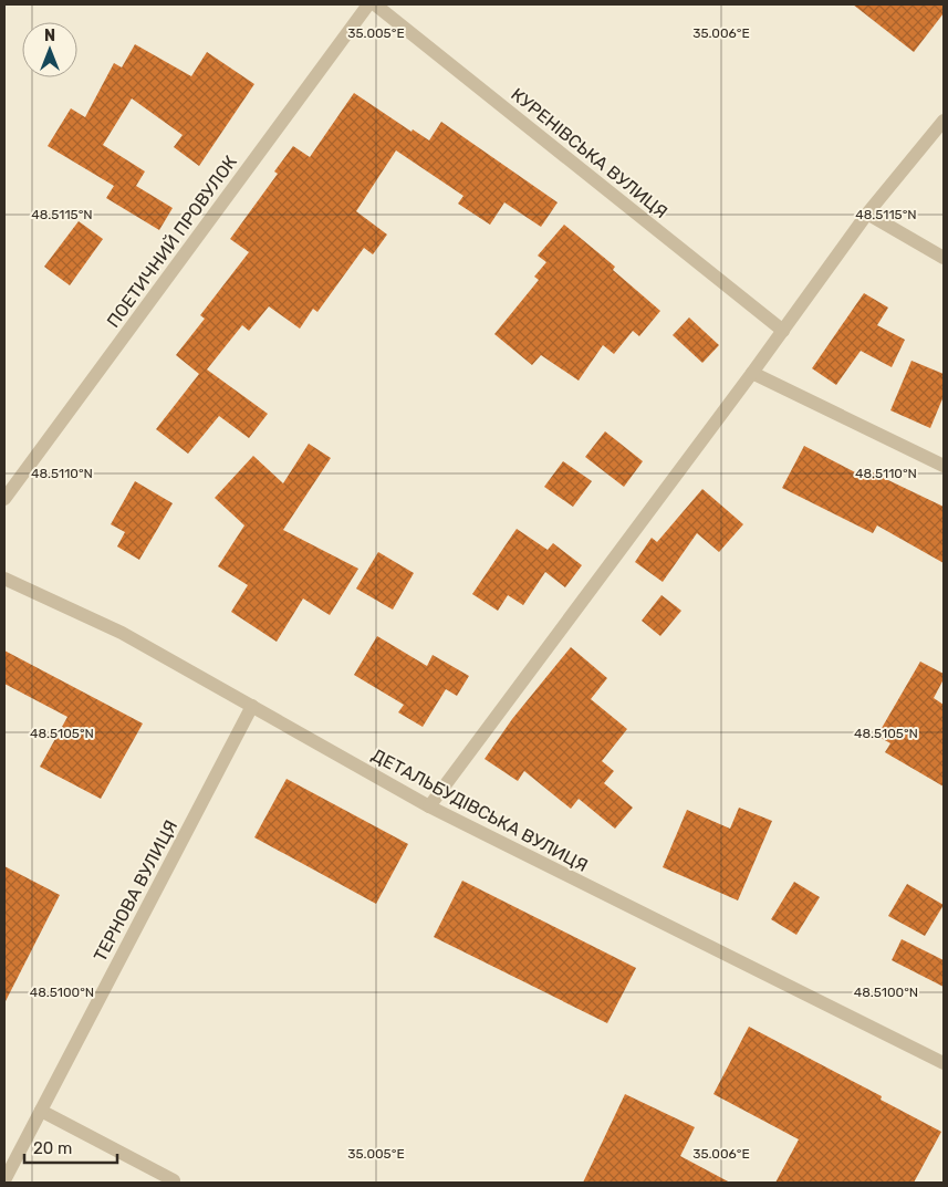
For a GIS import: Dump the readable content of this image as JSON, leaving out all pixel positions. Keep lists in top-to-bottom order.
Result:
{
  "streets": {
    "street": [
      "КУРЕНІВСЬКА ВУЛИЦЯ",
      "ПОЕТИЧНИЙ ПРОВУЛОК",
      "ДЕТАЛЬБУДІВСЬКА ВУЛИЦЯ",
      "ТЕРНОВА ВУЛИЦЯ"
    ]
  },
  "crossings": [
    ["ДЕТАЛЬБУДІВСЬКА ВУЛИЦЯ", "ТЕРНОВА ВУЛИЦЯ"]
  ],
  "scale_bar": "20 m",
  "north": "top",
  "coordinates": [
    "35.005°E",
    "35.006°E",
    "48.5115°N",
    "48.5110°N",
    "48.5105°N",
    "48.5100°N"
  ]
}
